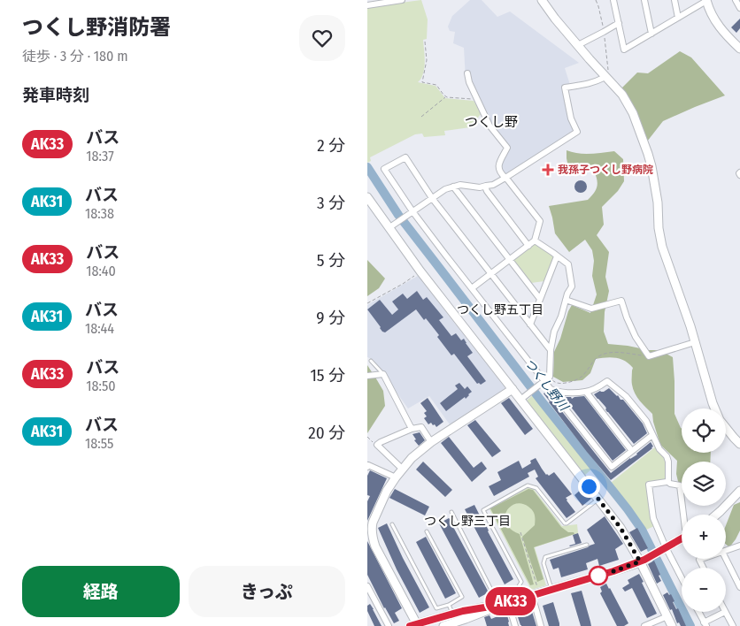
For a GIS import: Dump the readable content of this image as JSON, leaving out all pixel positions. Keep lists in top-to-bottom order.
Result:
{
  "districts": ["つくし野", "つくし野五丁目", "つくし野三丁目"],
  "water": ["つくし野川"],
  "places": {
    "health": ["我孫子つくし野病院"]
  },
  "lines": ["bus line AK33"],
  "page": {
    "heading": [
      ["つくし野消防署", "徒歩 · 3 分 · 180 m"],
      "発車時刻"
    ],
    "on_map": "AK33",
    "list": [
      {
        "mark": "AK33",
        "name": "バス",
        "note": "18:37",
        "value": "2 分"
      },
      {
        "mark": "AK31",
        "name": "バス",
        "note": "18:38",
        "value": "3 分"
      },
      {
        "mark": "AK33",
        "name": "バス",
        "note": "18:40",
        "value": "5 分"
      },
      {
        "mark": "AK31",
        "name": "バス",
        "note": "18:44",
        "value": "9 分"
      },
      {
        "mark": "AK33",
        "name": "バス",
        "note": "18:50",
        "value": "15 分"
      },
      {
        "mark": "AK31",
        "name": "バス",
        "note": "18:55",
        "value": "20 分"
      }
    ],
    "map_buttons": ["+", "−"],
    "buttons": ["経路", "きっぷ"]
  }
}
